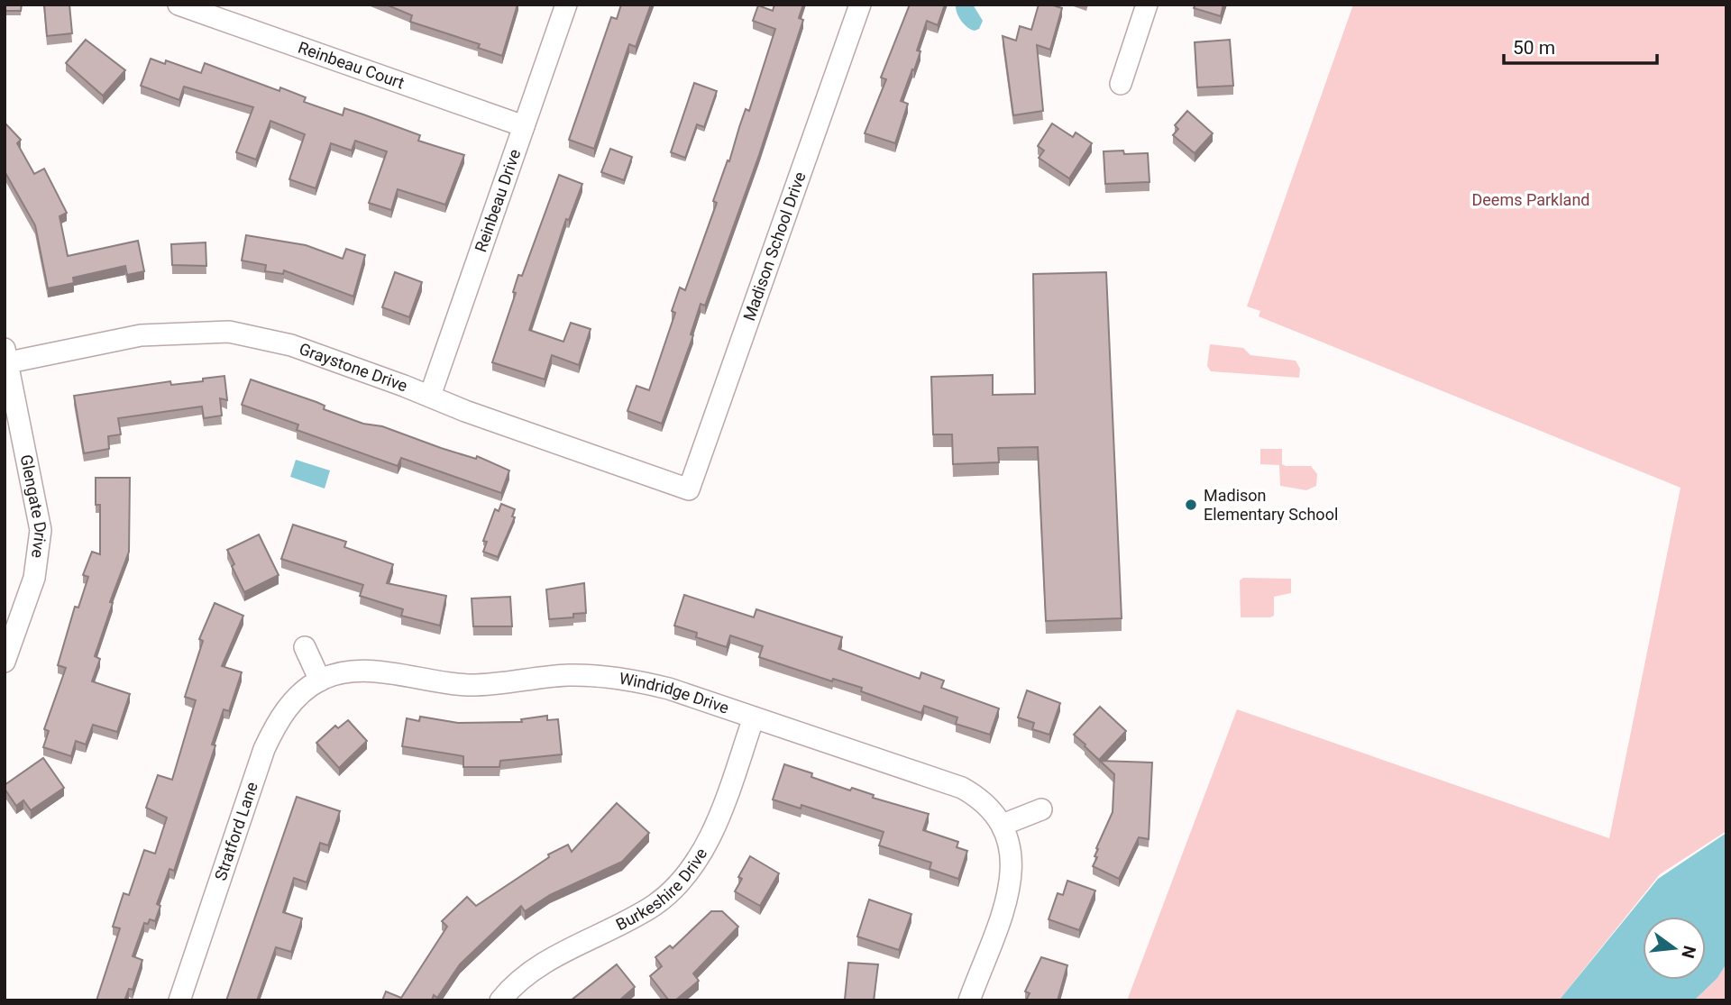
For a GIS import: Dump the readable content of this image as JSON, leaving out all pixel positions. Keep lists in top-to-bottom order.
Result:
{
  "streets": {
    "street": [
      "Reinbeau Court",
      "Reinbeau Drive",
      "Madison School Drive",
      "Graystone Drive",
      "Glengate Drive",
      "Windridge Drive",
      "Stratford Lane",
      "Burkeshire Drive"
    ]
  },
  "crossings": [
    ["Reinbeau Court", "Reinbeau Drive"],
    ["Reinbeau Drive", "Graystone Drive"],
    ["Madison School Drive", "Graystone Drive"],
    ["Graystone Drive", "Glengate Drive"],
    ["Windridge Drive", "Stratford Lane"],
    ["Windridge Drive", "Burkeshire Drive"]
  ],
  "parks": ["Deems Parkland"],
  "places": ["Madison Elementary School"],
  "scale_bar": "50 m",
  "north": "right"
}
